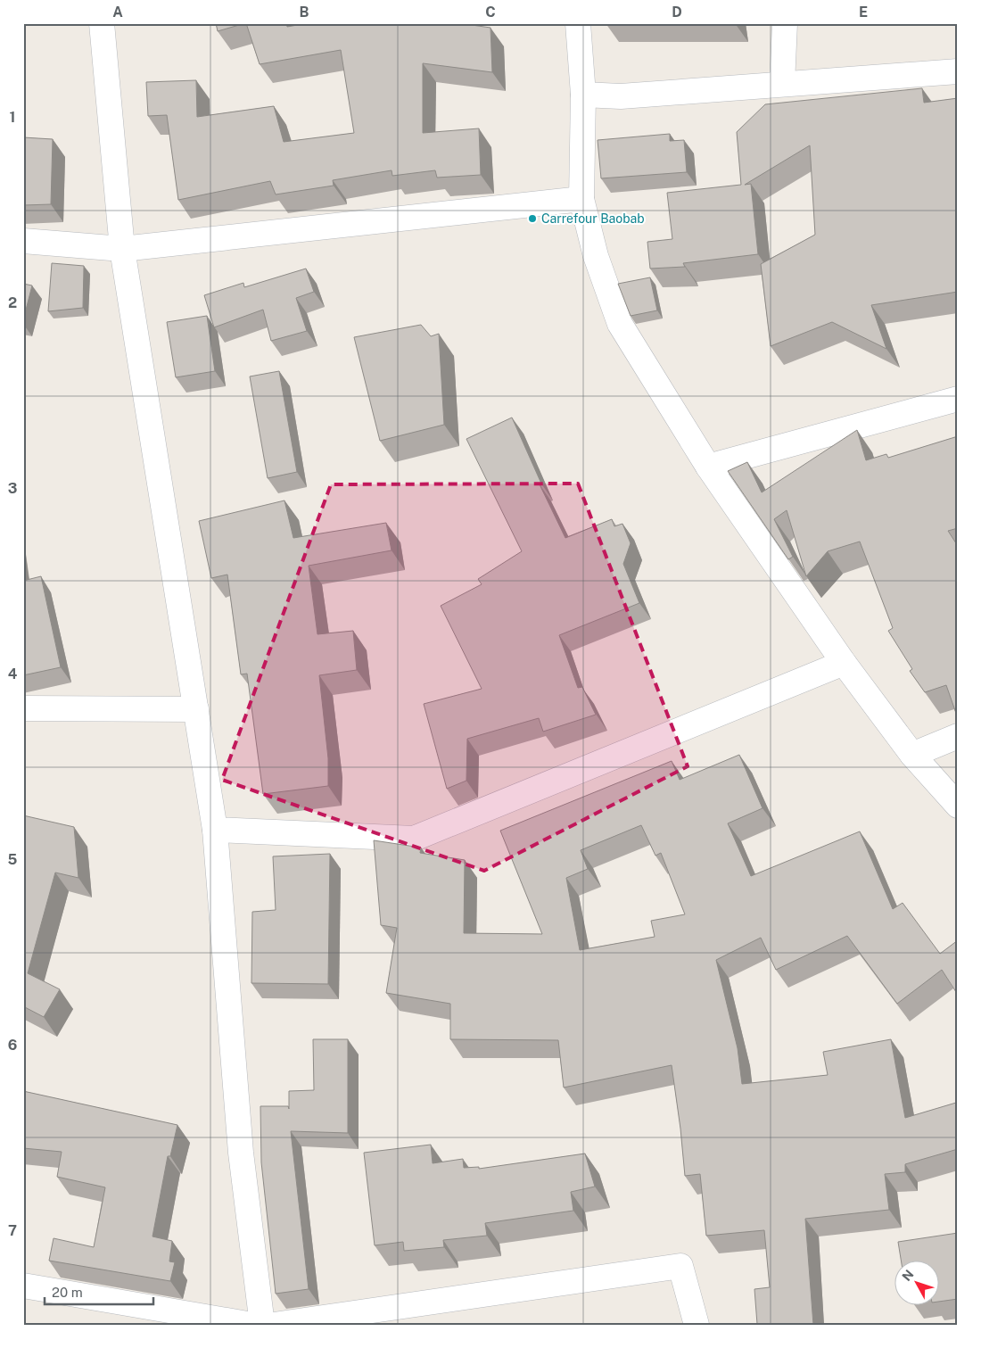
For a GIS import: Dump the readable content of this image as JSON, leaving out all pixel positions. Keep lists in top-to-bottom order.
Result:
{
  "places": ["Carrefour Baobab"],
  "scale_bar": "20 m",
  "north": "top left",
  "grid": {
    "columns": [
      "A",
      "B",
      "C",
      "D",
      "E"
    ],
    "rows": [
      "1",
      "2",
      "3",
      "4",
      "5",
      "6",
      "7"
    ]
  }
}
